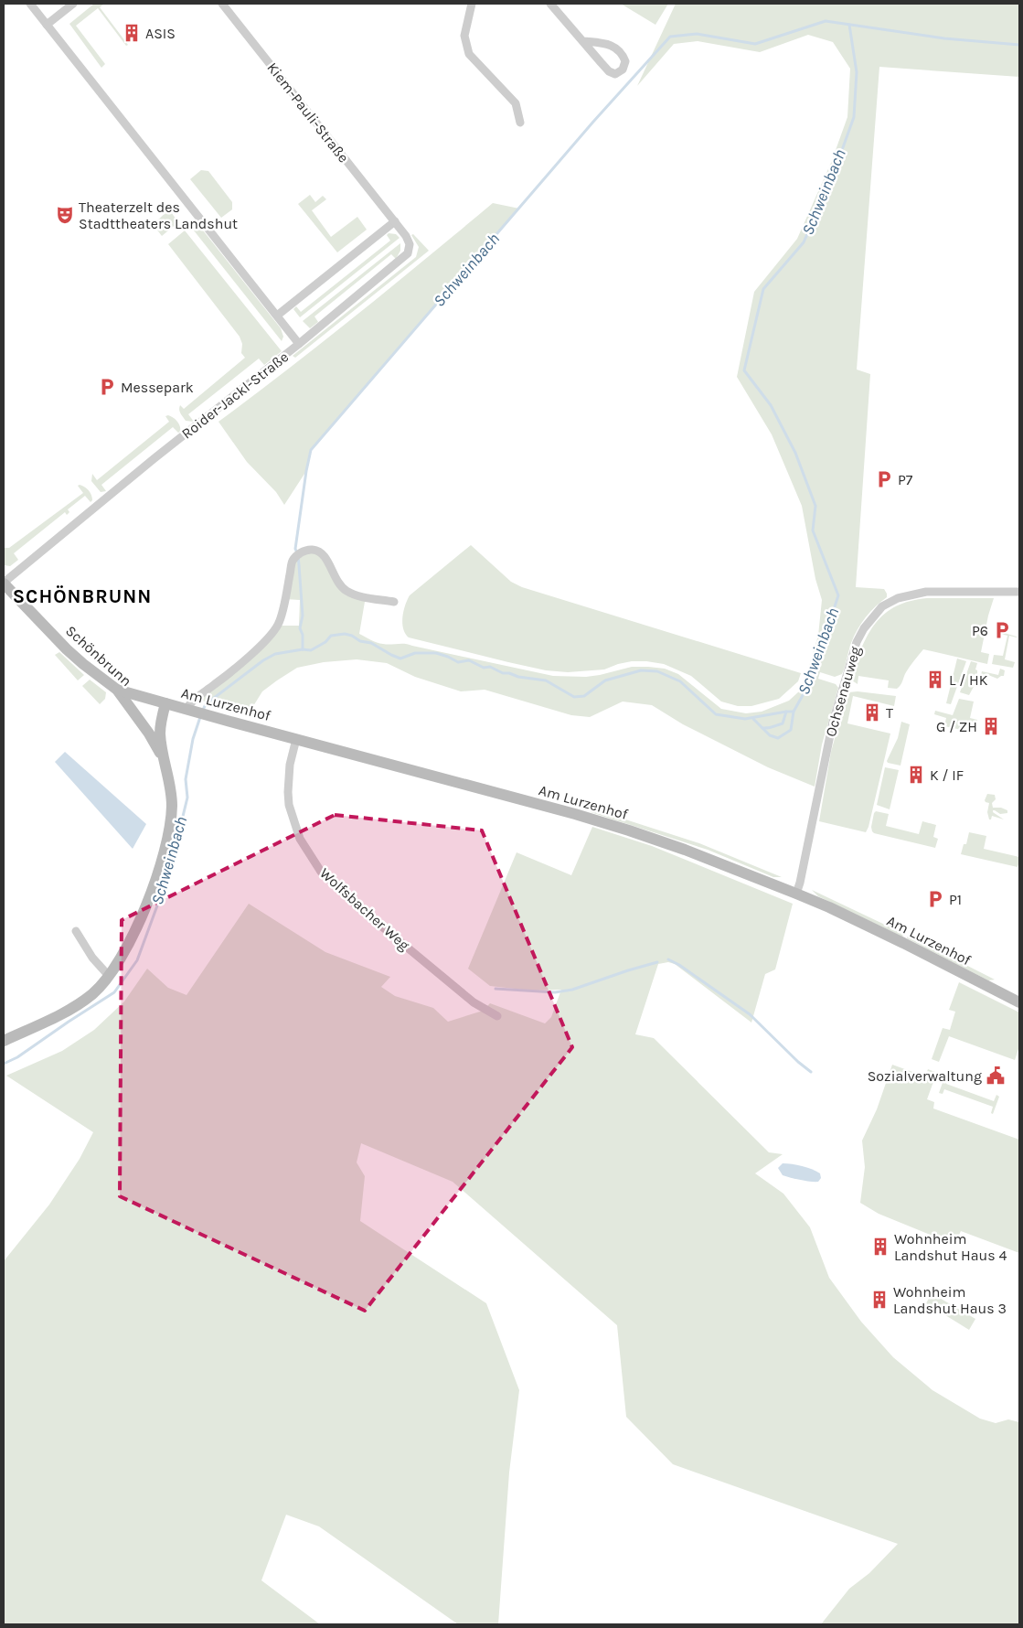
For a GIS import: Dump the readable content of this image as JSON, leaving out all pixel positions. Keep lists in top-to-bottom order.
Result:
{
  "streets": {
    "street": [
      "Kiem-Pauli-Straße",
      "Roider-Jackl-Straße",
      "Schönbrunn",
      "Ochsenauweg",
      "Am Lurzenhof",
      "Wolfsbacher Weg"
    ]
  },
  "crossings": [
    ["Kiem-Pauli-Straße", "Roider-Jackl-Straße"],
    ["Roider-Jackl-Straße", "Schönbrunn"],
    ["Schönbrunn", "Am Lurzenhof"],
    ["Ochsenauweg", "Am Lurzenhof"],
    ["Am Lurzenhof", "Wolfsbacher Weg"]
  ],
  "districts": ["SCHÖNBRUNN"],
  "water": ["Schweinbach"],
  "places": {
    "building": [
      "ASIS",
      "L / HK",
      "T",
      "G / ZH",
      "K / IF",
      "Wohnheim Landshut Haus 4",
      "Wohnheim Landshut Haus 3"
    ],
    "theatre": ["Theaterzelt des Stadttheaters Landshut"],
    "parking": [
      "Messepark",
      "P7",
      "P6",
      "P1"
    ],
    "public building": ["Sozialverwaltung"]
  }
}
